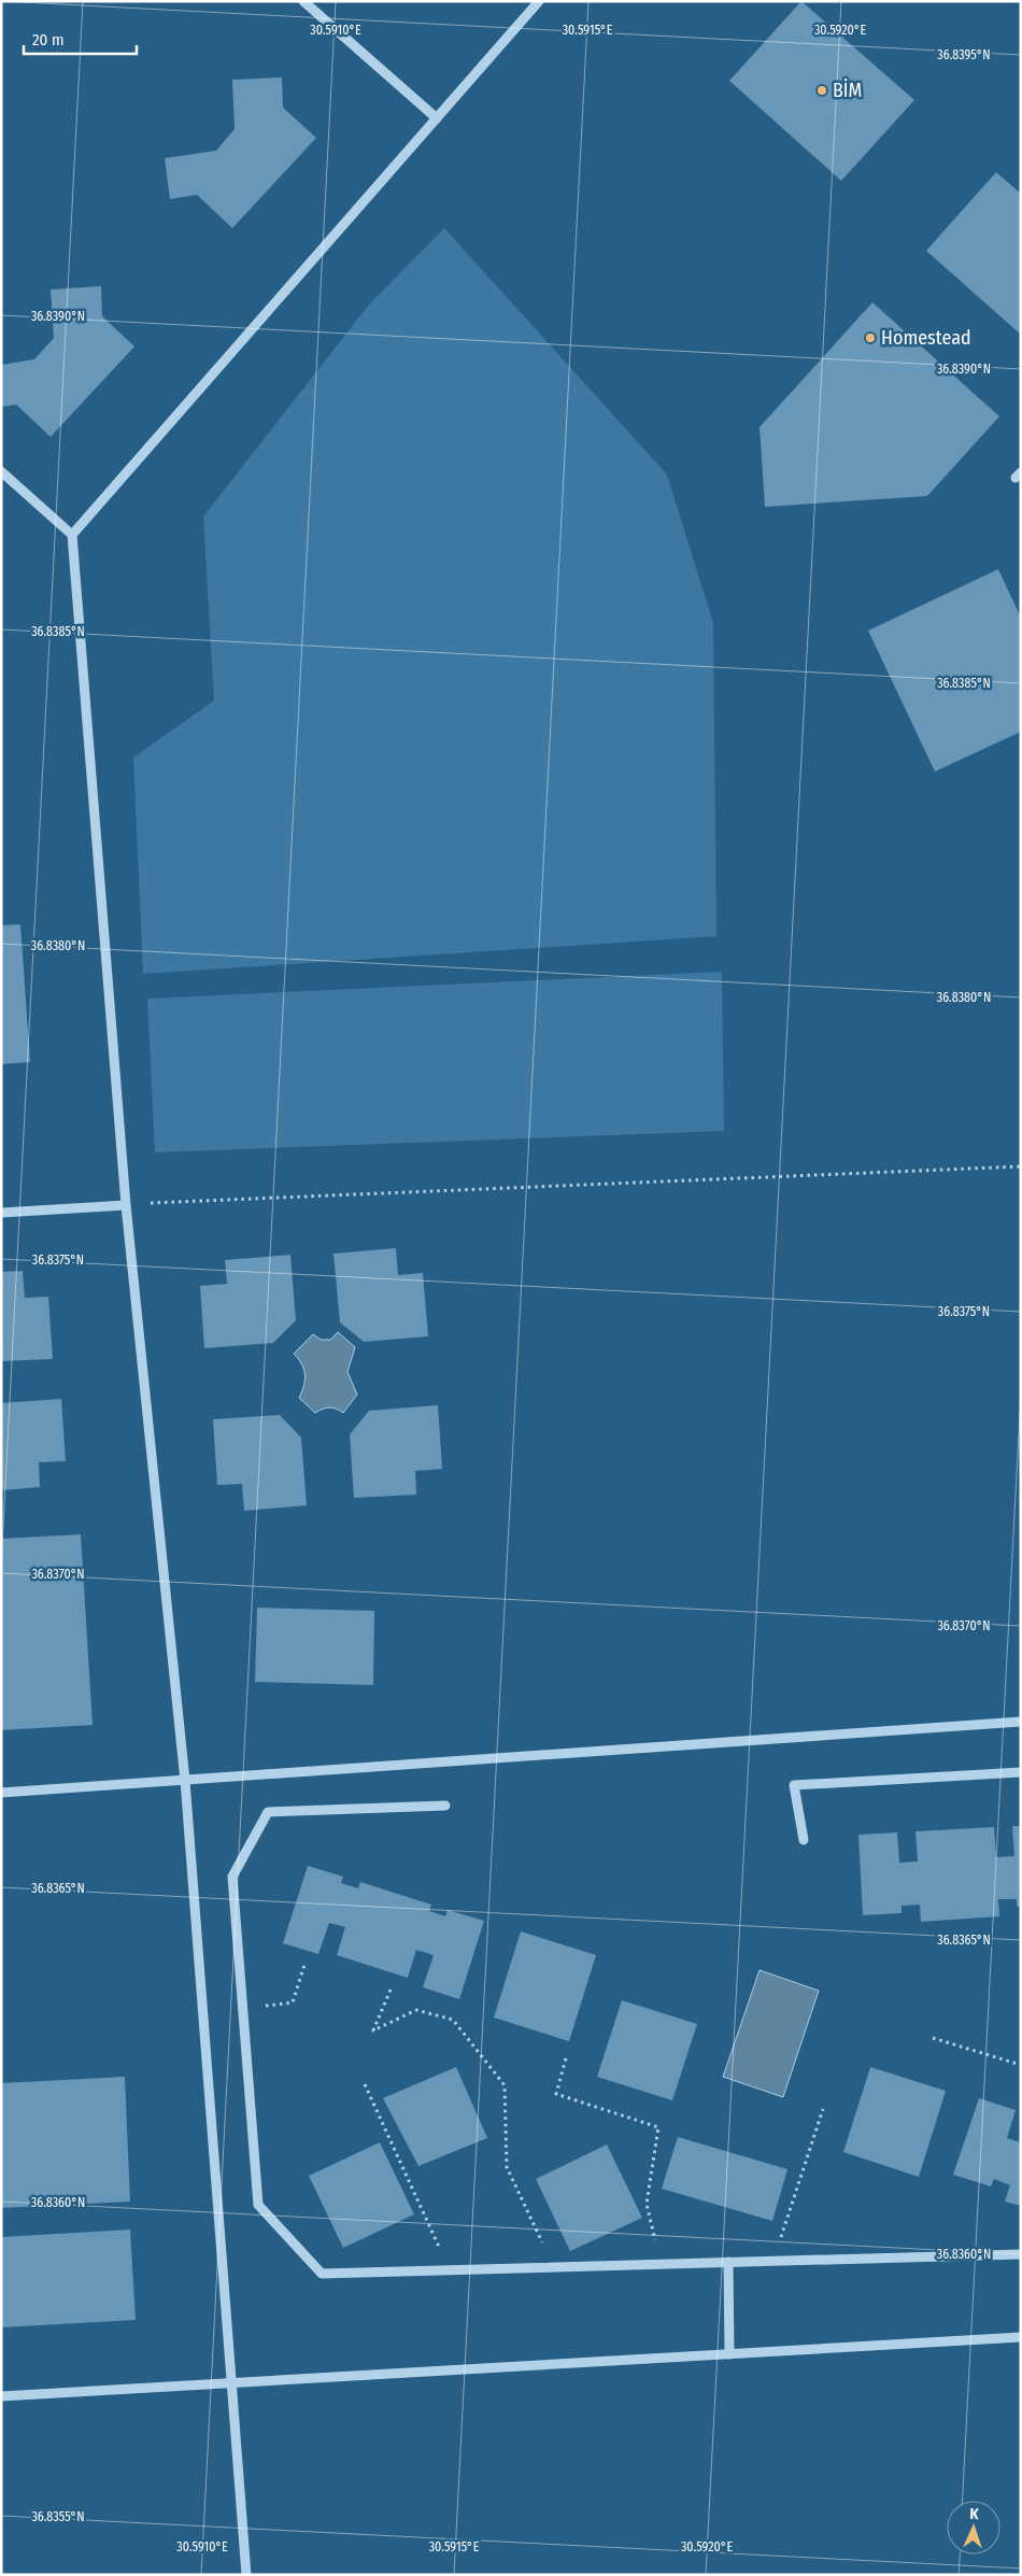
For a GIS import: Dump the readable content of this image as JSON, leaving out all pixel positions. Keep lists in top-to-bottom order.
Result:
{
  "places": ["BİM", "Homestead"],
  "scale_bar": "20 m",
  "north": "top",
  "coordinates": [
    "30.5910°E",
    "30.5915°E",
    "30.5920°E",
    "36.8395°N",
    "36.8390°N",
    "36.8385°N",
    "36.8380°N",
    "36.8375°N",
    "36.8370°N",
    "36.8365°N",
    "36.8360°N",
    "36.8355°N"
  ]
}
